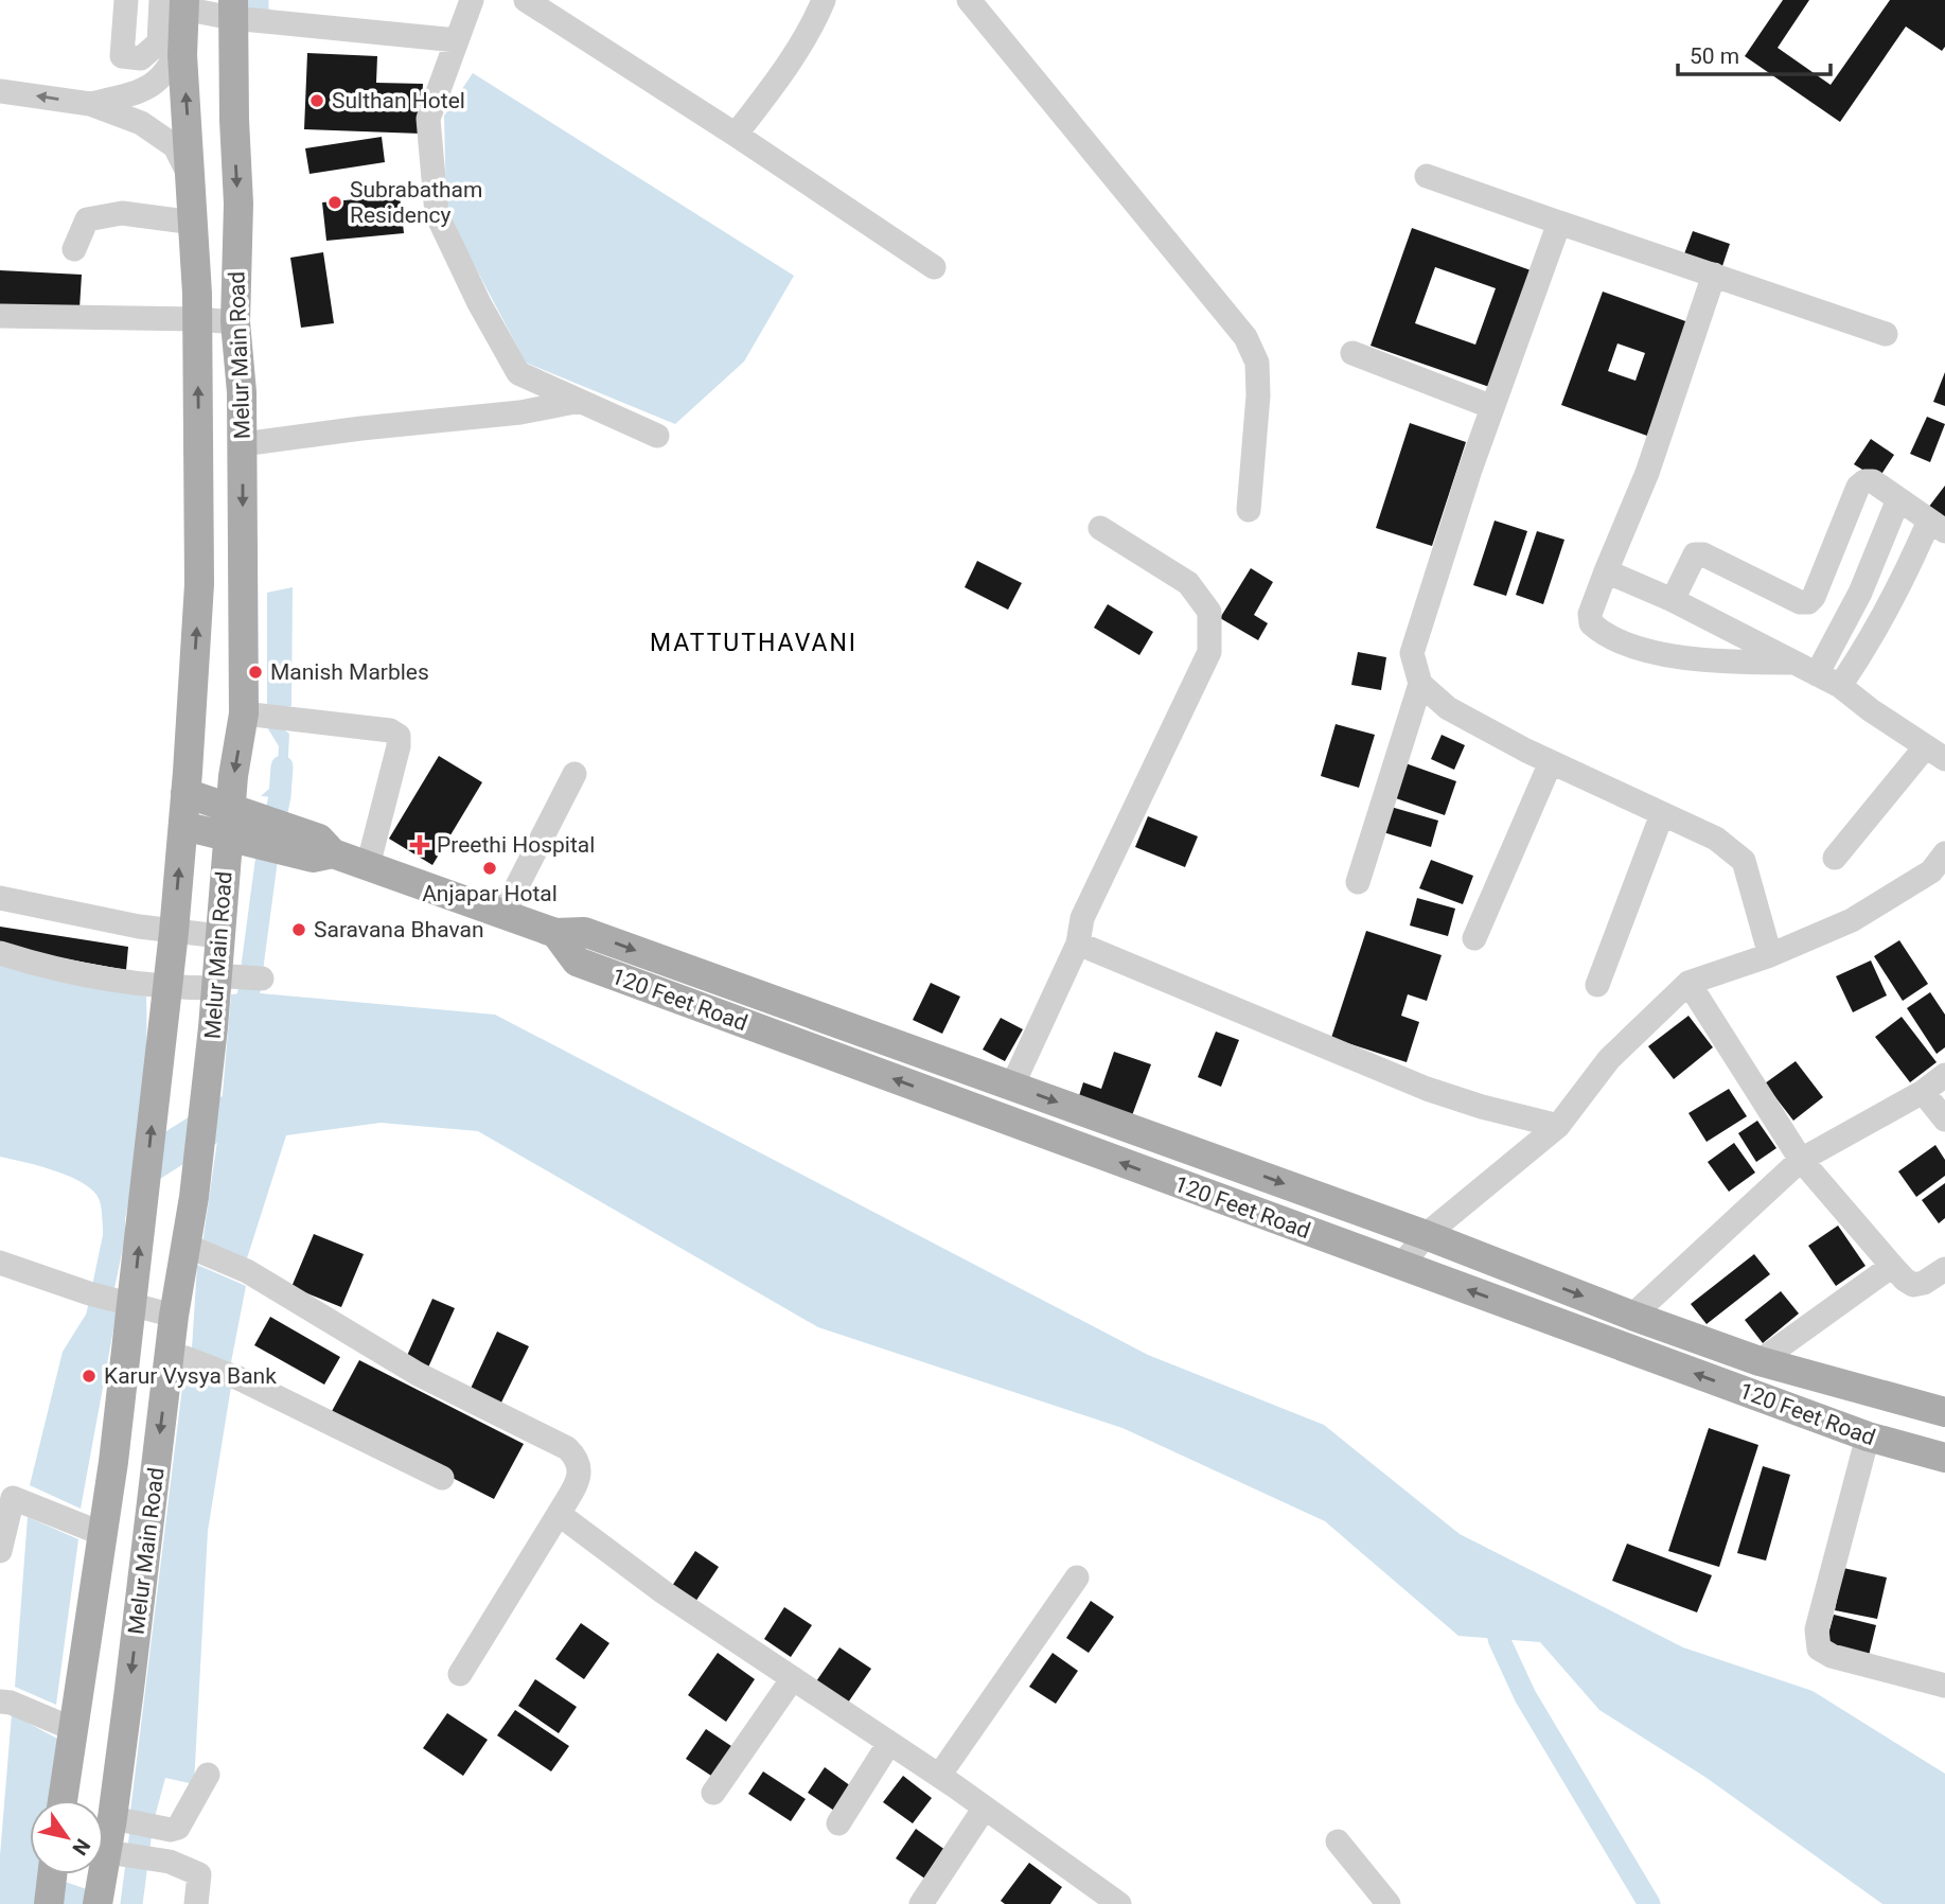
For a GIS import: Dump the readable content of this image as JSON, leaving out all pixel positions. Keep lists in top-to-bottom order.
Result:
{
  "streets": {
    "main road": ["Melur Main Road", "120 Feet Road"]
  },
  "crossings": [
    ["Melur Main Road", "120 Feet Road"]
  ],
  "districts": ["MATTUTHAVANI"],
  "places": {
    "other": [
      "Sulthan Hotel",
      "Subrabatham Residency",
      "Manish Marbles",
      "Anjapar Hotal",
      "Saravana Bhavan",
      "Karur Vysya Bank"
    ],
    "health": ["Preethi Hospital"]
  },
  "scale_bar": "50 m",
  "north": "bottom right"
}
